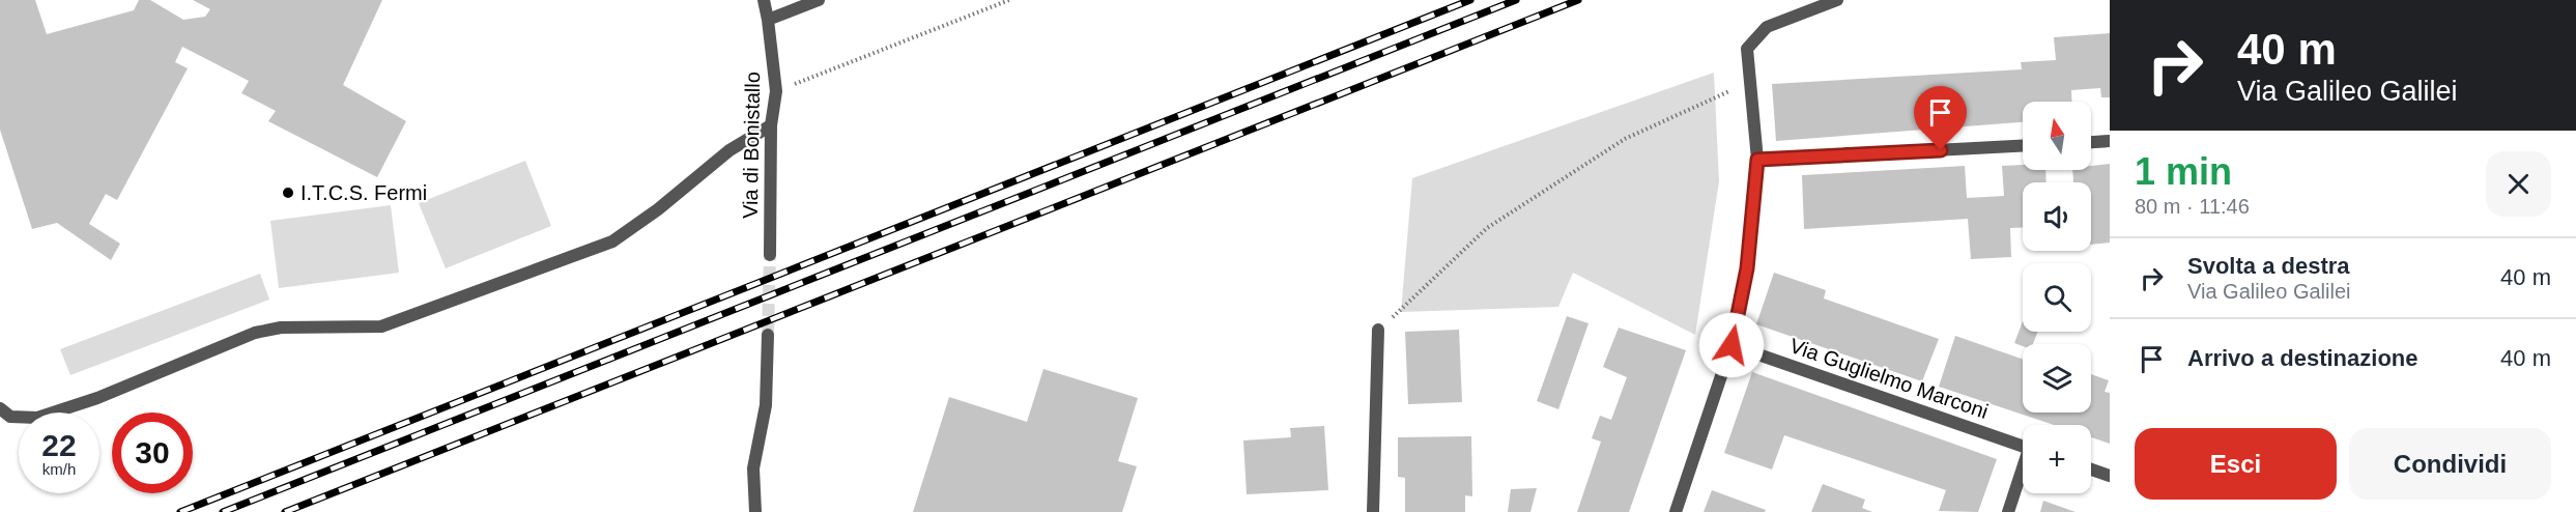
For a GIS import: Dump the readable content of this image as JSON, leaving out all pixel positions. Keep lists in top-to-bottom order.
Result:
{
  "streets": {
    "street": ["Via di Bonistallo", "Via Guglielmo Marconi"]
  },
  "places": ["I.T.C.S. Fermi"],
  "north": "top",
  "page": {
    "turn": ["40 m", "Via Galileo Galilei"],
    "map_buttons": "+",
    "heading": ["1 min", "80 m · 11:46"],
    "list": [
      {
        "name": "Svolta a destra",
        "note": "Via Galileo Galilei",
        "value": "40 m"
      },
      {
        "name": "Arrivo a destinazione",
        "value": "40 m"
      }
    ],
    "speed": "22 km/h",
    "limit": "30",
    "buttons": ["Esci", "Condividi"]
  }
}
